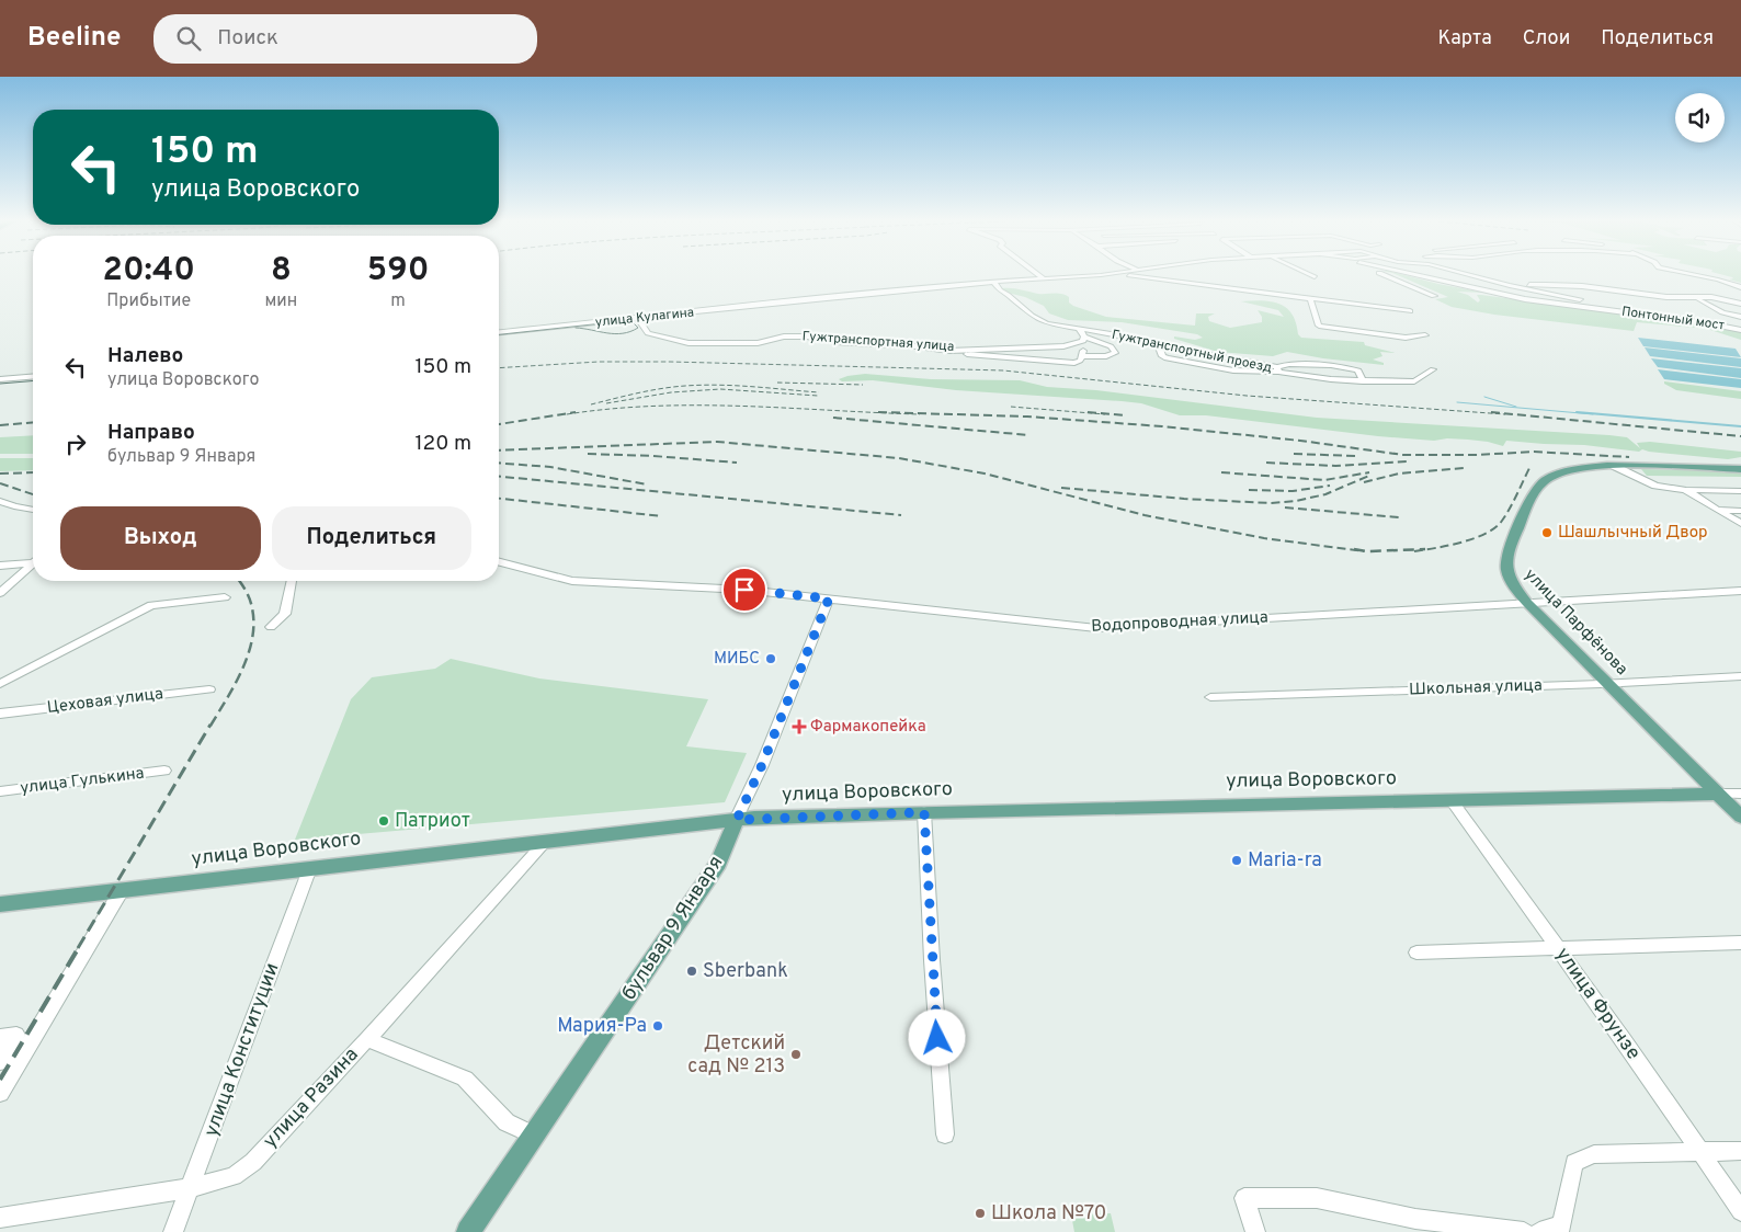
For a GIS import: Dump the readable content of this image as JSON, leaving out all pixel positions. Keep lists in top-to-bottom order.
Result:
{
  "streets": {
    "main road": ["улица Парфёнова", "улица Воровского", "бульвар 9 Января"],
    "street": [
      "улица Кулагина",
      "Понтонный мост",
      "Гужтранспортная улица",
      "Гужтранспортный проезд",
      "Водопроводная улица",
      "Школьная улица",
      "Цеховая улица",
      "улица Гулькина",
      "улица Фрунзе",
      "улица Конституции",
      "улица Разина"
    ]
  },
  "crossings": [
    ["улица Кулагина", "Гужтранспортная улица"],
    ["улица Кулагина", "Гужтранспортный проезд"],
    ["Гужтранспортная улица", "Гужтранспортный проезд"],
    ["Водопроводная улица", "улица Парфёнова"],
    ["Водопроводная улица", "бульвар 9 Января"],
    ["улица Парфёнова", "Школьная улица"],
    ["улица Парфёнова", "улица Воровского"],
    ["улица Воровского", "бульвар 9 Января"],
    ["улица Воровского", "улица Фрунзе"],
    ["улица Воровского", "улица Конституции"],
    ["улица Воровского", "улица Разина"],
    ["улица Конституции", "улица Разина"]
  ],
  "places": {
    "other": [
      "Шашлычный Двор",
      "МИБС",
      "Патриот",
      "Maria-ra",
      "Sberbank",
      "Мария-Ра",
      "Детский сад № 213",
      "Школа №70"
    ],
    "health": ["Фармакопейка"]
  },
  "page": {
    "header": "Beeline",
    "search": "Поиск",
    "nav": ["Карта", "Слои", "Поделиться"],
    "turn": ["150 m", "улица Воровского"],
    "eta": [
      "20:40",
      "Прибытие",
      "8",
      "мин",
      "590",
      "m"
    ],
    "list": [
      {
        "name": "Налево",
        "note": "улица Воровского",
        "value": "150 m"
      },
      {
        "name": "Направо",
        "note": "бульвар 9 Января",
        "value": "120 m"
      }
    ],
    "buttons": ["Выход", "Поделиться"]
  }
}
